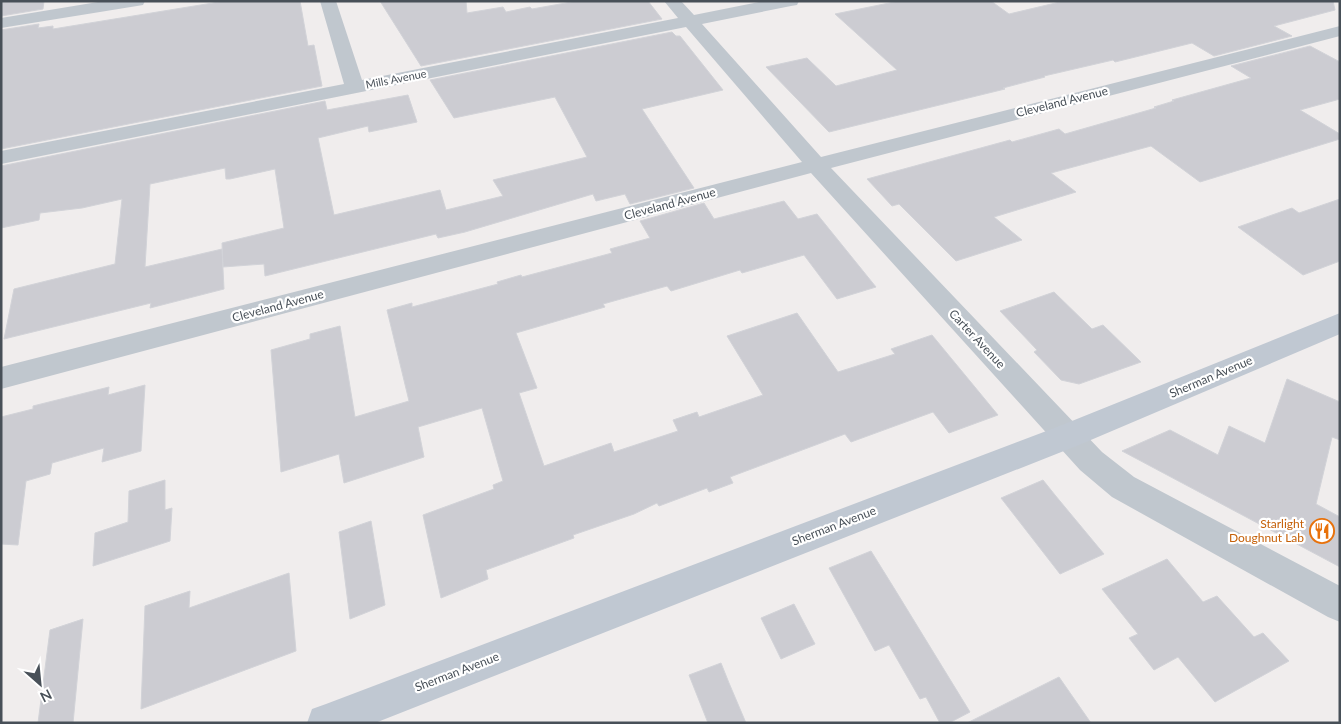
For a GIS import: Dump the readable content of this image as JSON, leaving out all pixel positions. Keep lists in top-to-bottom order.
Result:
{
  "streets": {
    "street": [
      "Mills Avenue",
      "Cleveland Avenue",
      "Carter Avenue",
      "Sherman Avenue"
    ]
  },
  "crossings": [
    ["Mills Avenue", "Carter Avenue"],
    ["Cleveland Avenue", "Carter Avenue"],
    ["Carter Avenue", "Sherman Avenue"]
  ],
  "places": {
    "restaurant": ["Starlight Doughnut Lab"]
  },
  "north": "bottom right"
}
